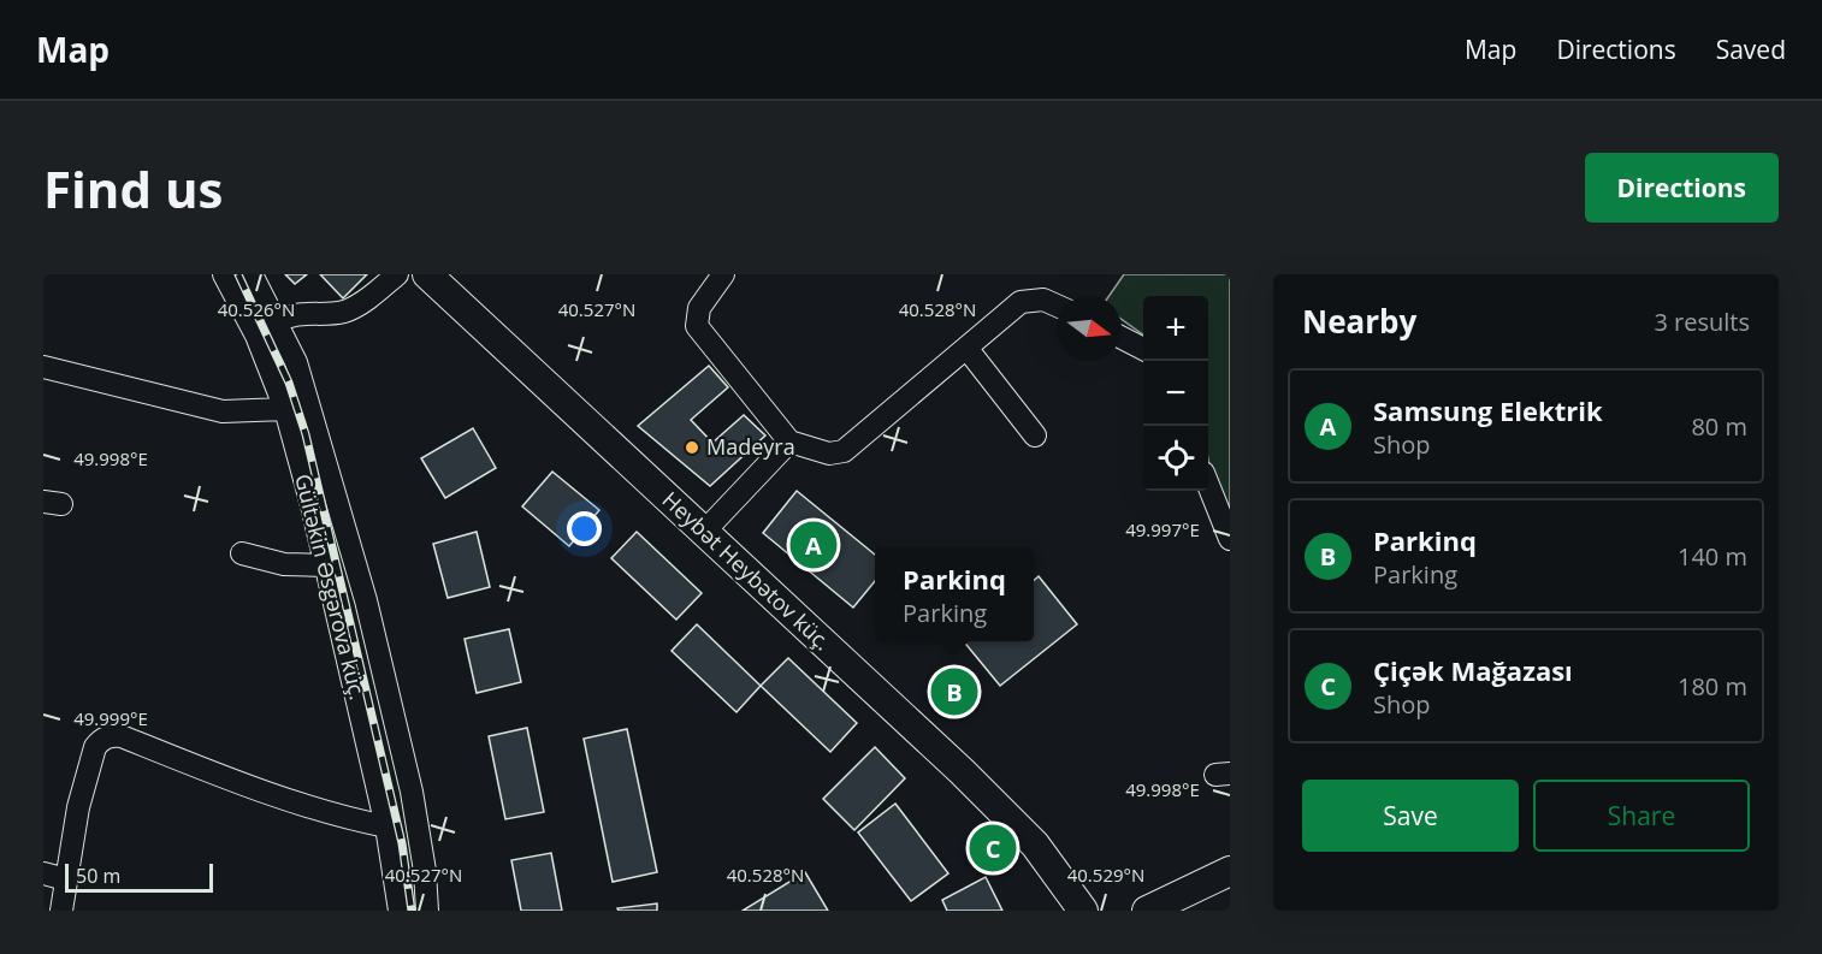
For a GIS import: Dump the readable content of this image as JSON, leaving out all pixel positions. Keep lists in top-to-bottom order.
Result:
{
  "streets": {
    "main road": ["Heybət Heybətov küç."],
    "street": ["Gültəkin Əsgərova küç."]
  },
  "places": ["Madeyra"],
  "scale_bar": "50 m",
  "north": "right",
  "page": {
    "header": "Map",
    "nav": ["Map", "Directions", "Saved"],
    "buttons": [
      "Directions",
      ["Save", "Share"]
    ],
    "title": "Find us",
    "heading": ["Nearby", "3 results"],
    "map_buttons": ["+", "−"],
    "list": [
      {
        "mark": "A",
        "name": "Samsung Elektrik",
        "note": "Shop",
        "value": "80 m"
      },
      {
        "mark": "B",
        "name": "Parkinq",
        "note": "Parking",
        "value": "140 m"
      },
      {
        "mark": "C",
        "name": "Çiçək Mağazası",
        "note": "Shop",
        "value": "180 m"
      }
    ],
    "pins": ["A", "B", "C"],
    "popup": ["Parkinq", "Parking"],
    "scale": "50 m"
  },
  "coordinates": [
    "40.526°N",
    "40.527°N",
    "40.528°N",
    "49.998°E",
    "49.997°E",
    "49.999°E",
    "40.529°N"
  ]
}
